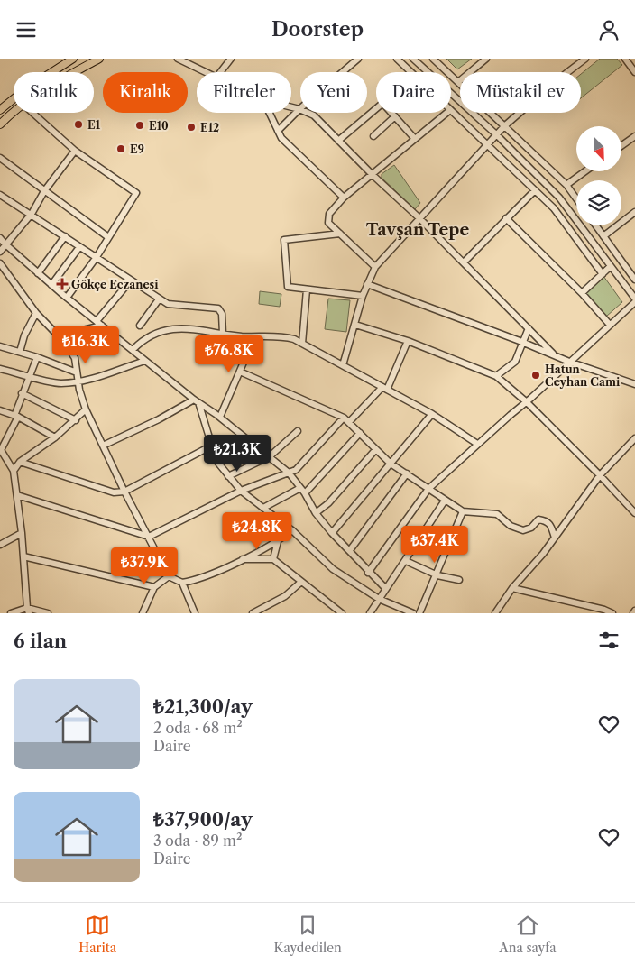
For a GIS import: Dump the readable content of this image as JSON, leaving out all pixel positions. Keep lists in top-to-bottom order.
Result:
{
  "districts": ["Tavşan Tepe"],
  "places": {
    "other": [
      "E1",
      "E10",
      "E12",
      "E9",
      "Hatun Ceyhan Cami"
    ],
    "health": ["Gökçe Eczanesi"]
  },
  "north": "bottom right",
  "page": {
    "header": "Doorstep",
    "chip": [
      "Satılık",
      "Kiralık",
      "Filtreler",
      "Yeni",
      "Daire",
      "Müstakil ev"
    ],
    "price": [
      "₺16.3K",
      "₺76.8K",
      "₺21.3K",
      "₺24.8K",
      "₺37.4K",
      "₺37.9K"
    ],
    "heading": "6 ilan",
    "list": [
      {
        "name": "₺21,300/ay",
        "note": "2 oda · 68 m² · Daire"
      },
      {
        "name": "₺37,900/ay",
        "note": "3 oda · 89 m² · Daire"
      }
    ],
    "tabs": ["Harita", "Kaydedilen", "Ana sayfa"]
  }
}
